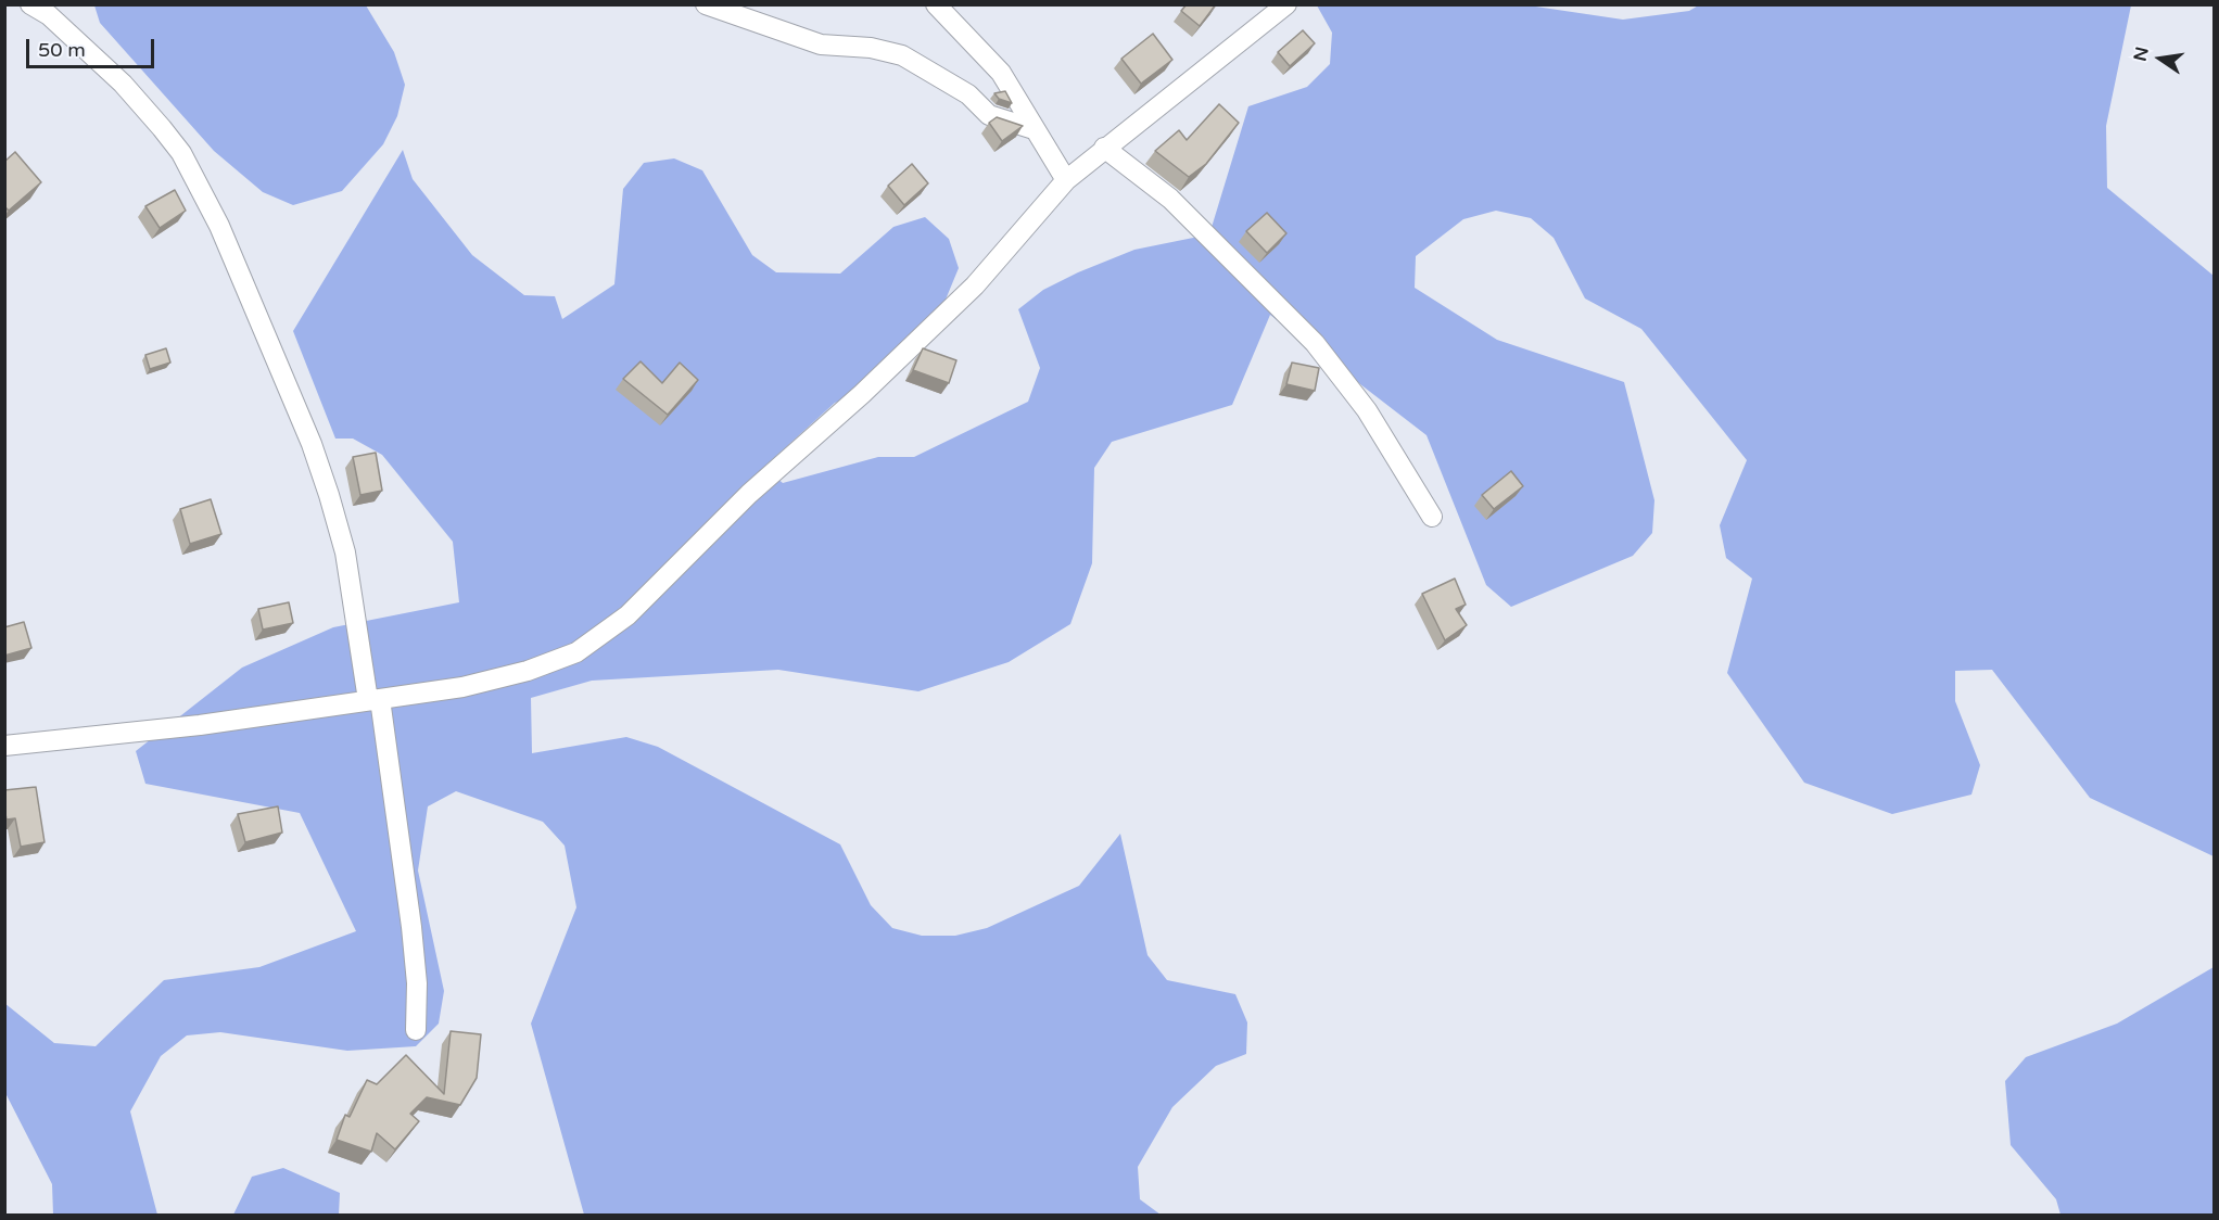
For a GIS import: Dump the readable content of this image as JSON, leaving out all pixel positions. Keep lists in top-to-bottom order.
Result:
{
  "scale_bar": "50 m",
  "north": "left"
}
